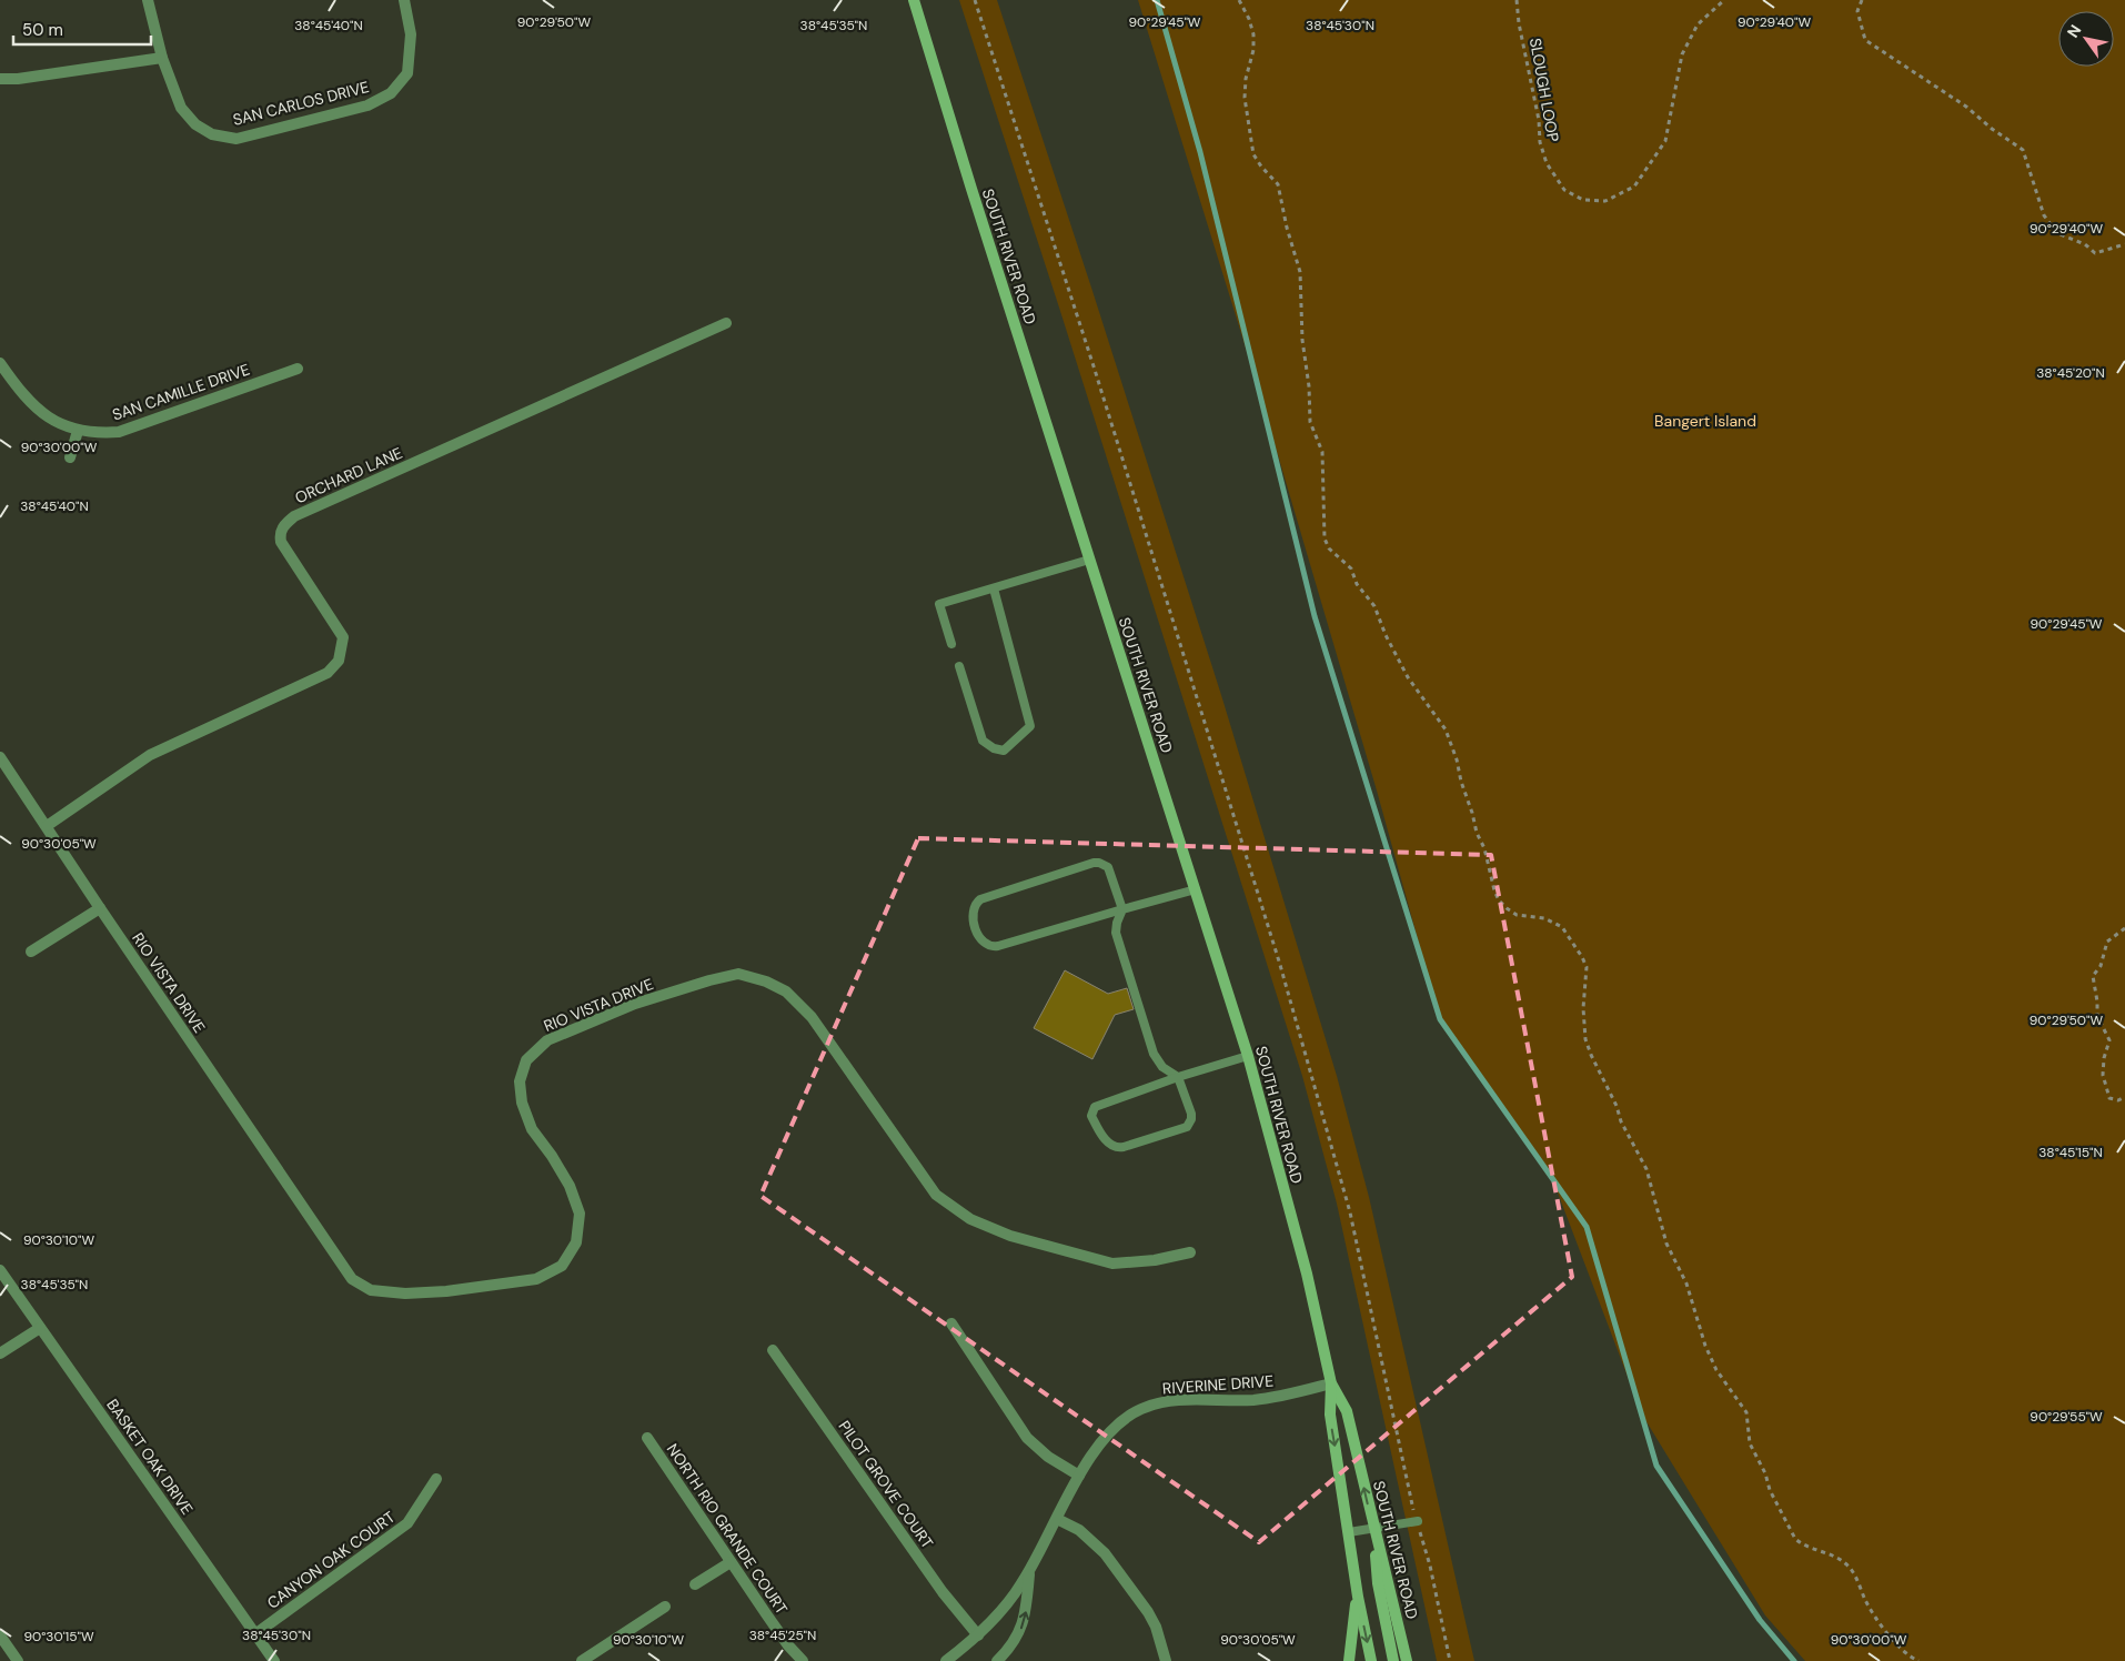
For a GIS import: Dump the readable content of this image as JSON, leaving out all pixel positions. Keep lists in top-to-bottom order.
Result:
{
  "streets": {
    "main road": ["SOUTH RIVER ROAD"],
    "street": [
      "SAN CARLOS DRIVE",
      "SAN CAMILLE DRIVE",
      "ORCHARD LANE",
      "RIO VISTA DRIVE",
      "RIVERINE DRIVE",
      "BASKET OAK DRIVE",
      "PILOT GROVE COURT",
      "NORTH RIO GRANDE COURT",
      "CANYON OAK COURT"
    ],
    "path": ["SLOUGH LOOP"]
  },
  "crossings": [
    ["SOUTH RIVER ROAD", "RIVERINE DRIVE"],
    ["ORCHARD LANE", "RIO VISTA DRIVE"],
    ["RIVERINE DRIVE", "PILOT GROVE COURT"],
    ["BASKET OAK DRIVE", "CANYON OAK COURT"]
  ],
  "parks": ["Bangert Island"],
  "scale_bar": "50 m",
  "north": "top left",
  "coordinates": [
    "90°29'50\"W",
    "90°29'45\"W",
    "90°29'40\"W",
    "38°45'40\"N",
    "38°45'35\"N",
    "38°45'30\"N",
    "38°45'20\"N",
    "90°30'00\"W",
    "90°30'05\"W",
    "38°45'15\"N",
    "90°30'10\"W",
    "90°29'55\"W",
    "38°45'25\"N",
    "90°30'15\"W"
  ]
}
